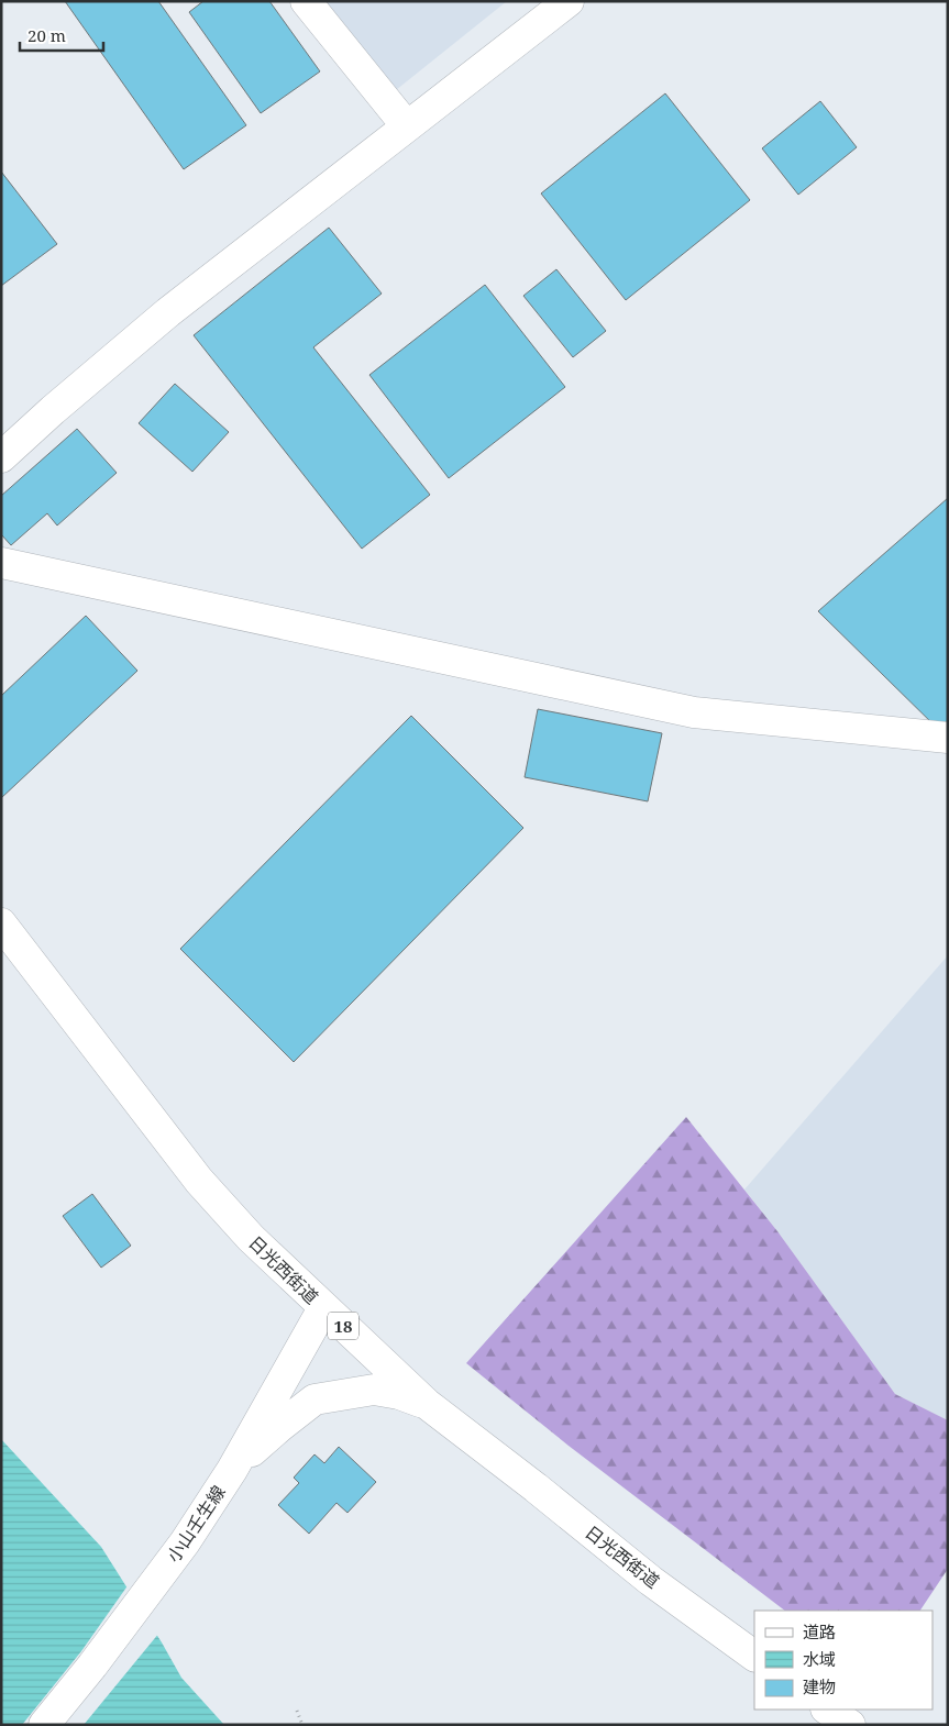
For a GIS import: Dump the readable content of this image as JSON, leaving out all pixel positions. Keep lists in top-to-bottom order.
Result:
{
  "streets": {
    "street": ["日光西街道", "18", "小山壬生線"]
  },
  "crossings": [
    ["日光西街道", "小山壬生線"]
  ],
  "legend": ["道路", "水域", "建物"],
  "scale_bar": "20 m"
}
